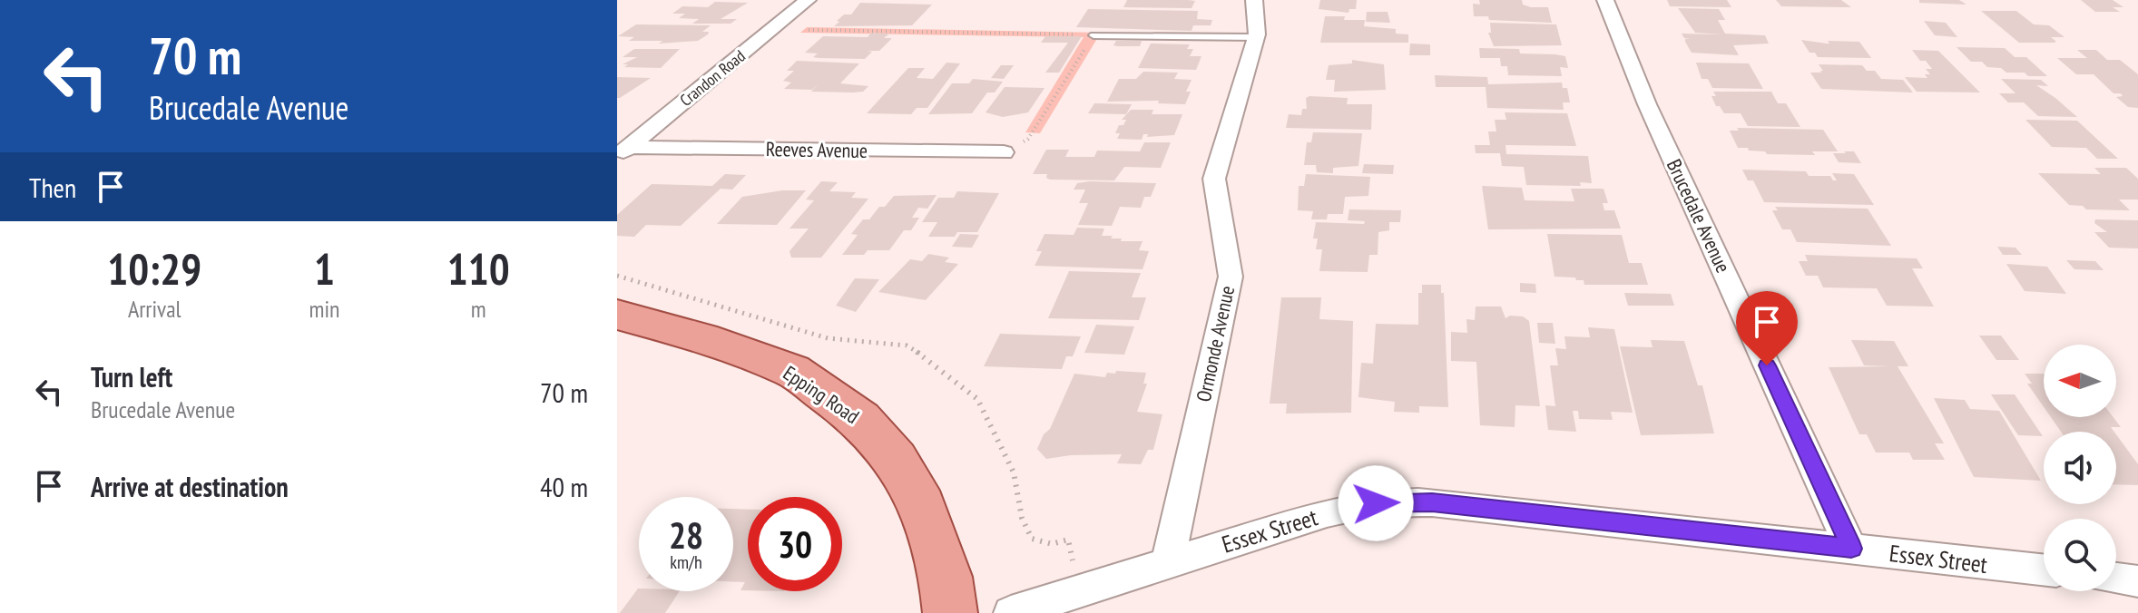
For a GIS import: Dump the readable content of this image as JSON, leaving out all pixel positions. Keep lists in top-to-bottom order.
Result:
{
  "streets": {
    "main road": ["Epping Road"],
    "street": [
      "Crandon Road",
      "Reeves Avenue",
      "Brucedale Avenue",
      "Ormonde Avenue",
      "Essex Street"
    ]
  },
  "crossings": [
    ["Crandon Road", "Reeves Avenue"],
    ["Brucedale Avenue", "Essex Street"],
    ["Ormonde Avenue", "Essex Street"]
  ],
  "north": "left",
  "page": {
    "turn": ["70 m", "Brucedale Avenue"],
    "then": "Then",
    "eta": [
      "10:29",
      "Arrival",
      "1",
      "min",
      "110",
      "m"
    ],
    "list": [
      {
        "name": "Turn left",
        "note": "Brucedale Avenue",
        "value": "70 m"
      },
      {
        "name": "Arrive at destination",
        "value": "40 m"
      }
    ],
    "speed": "28 km/h",
    "limit": "30"
  }
}
